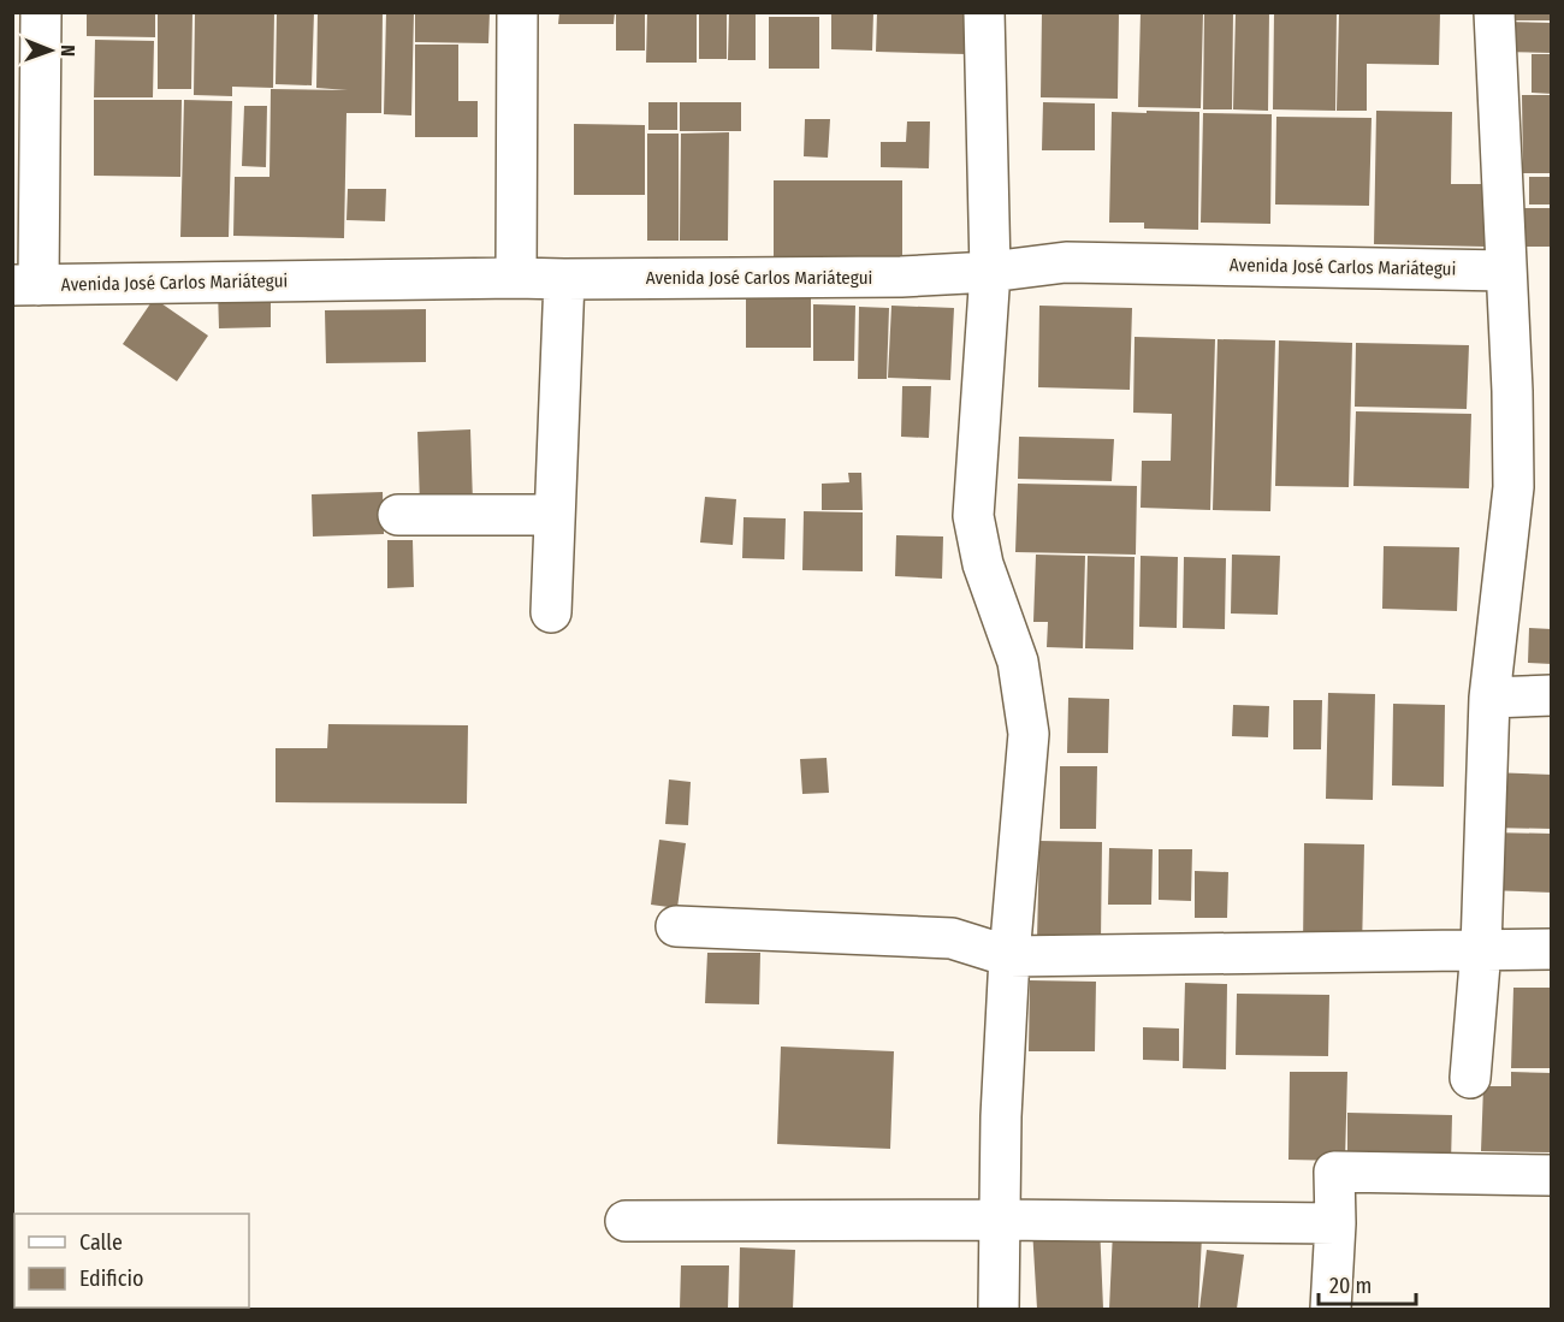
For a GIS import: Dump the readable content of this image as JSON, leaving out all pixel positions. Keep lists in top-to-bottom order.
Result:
{
  "streets": {
    "street": ["Avenida José Carlos Mariátegui"]
  },
  "legend": ["Calle", "Edificio"],
  "scale_bar": "20 m",
  "north": "right"
}
